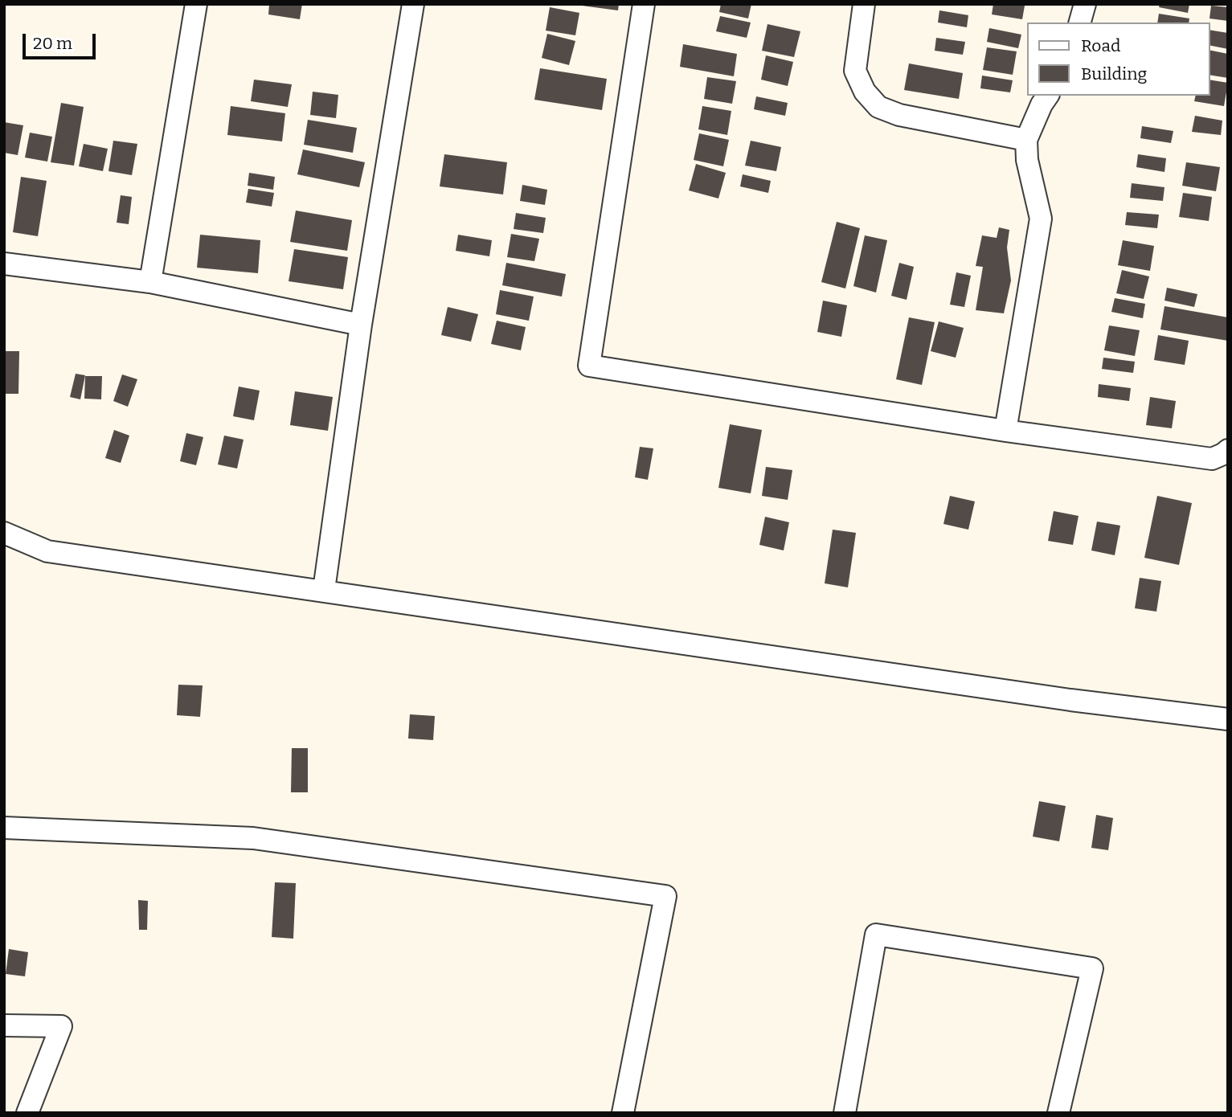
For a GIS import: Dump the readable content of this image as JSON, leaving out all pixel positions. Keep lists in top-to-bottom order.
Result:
{
  "legend": ["Road", "Building"],
  "scale_bar": "20 m"
}
